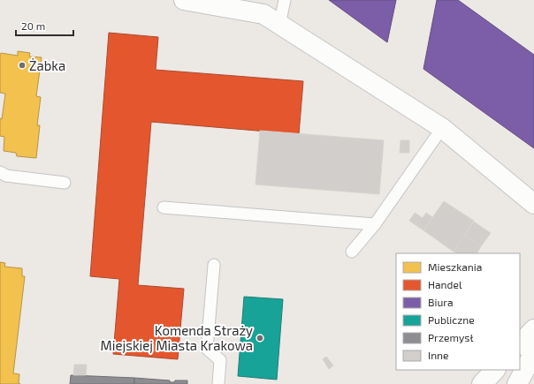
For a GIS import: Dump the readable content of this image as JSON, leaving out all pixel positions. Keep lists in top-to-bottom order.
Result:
{
  "places": ["Żabka", "Komenda Straży Miejskiej Miasta Krakowa"],
  "legend": [
    "Mieszkania",
    "Handel",
    "Biura",
    "Publiczne",
    "Przemysł",
    "Inne"
  ],
  "scale_bar": "20 m"
}
